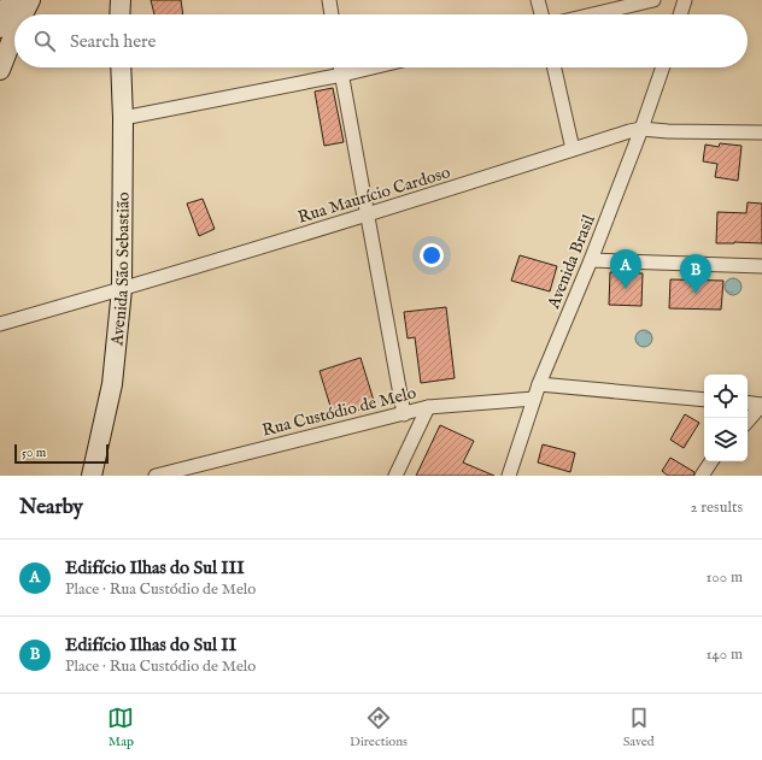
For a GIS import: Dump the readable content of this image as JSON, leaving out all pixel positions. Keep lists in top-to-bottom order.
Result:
{
  "streets": {
    "street": [
      "Rua Maurício Cardoso",
      "Avenida Brasil",
      "Avenida São Sebastião",
      "Rua Custódio de Melo"
    ]
  },
  "crossings": [
    ["Rua Maurício Cardoso", "Avenida Brasil"],
    ["Rua Maurício Cardoso", "Avenida São Sebastião"],
    ["Avenida Brasil", "Rua Custódio de Melo"]
  ],
  "scale_bar": "50 m",
  "page": {
    "search": "Search here",
    "pins": ["A", "B"],
    "scale": "50 m",
    "heading": ["Nearby", "2 results"],
    "list": [
      {
        "mark": "A",
        "name": "Edifício Ilhas do Sul III",
        "note": "Place · Rua Custódio de Melo",
        "value": "100 m"
      },
      {
        "mark": "B",
        "name": "Edifício Ilhas do Sul II",
        "note": "Place · Rua Custódio de Melo",
        "value": "140 m"
      }
    ],
    "nav": ["Map", "Directions", "Saved"]
  }
}
